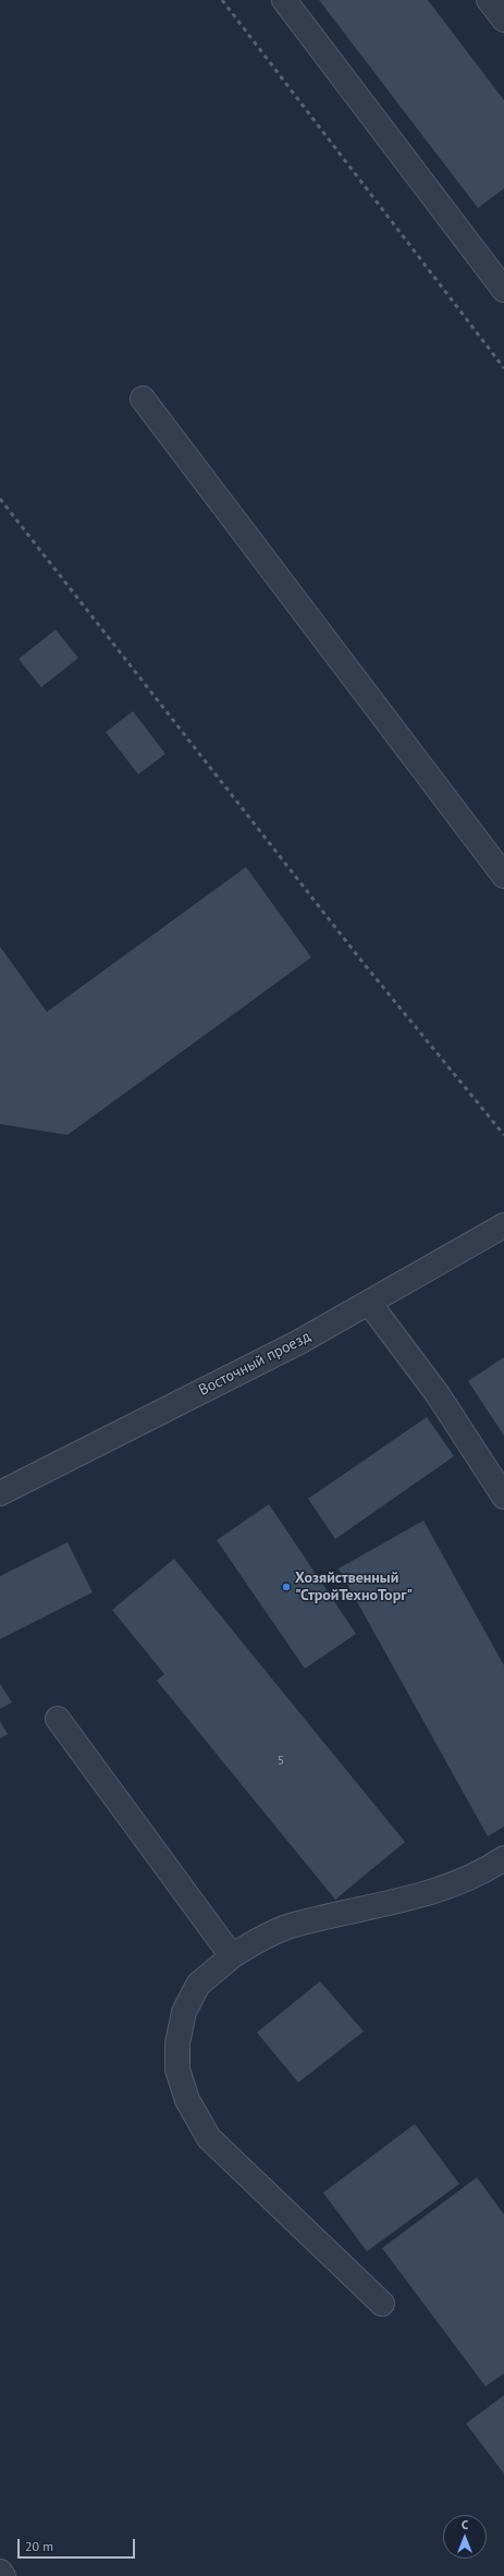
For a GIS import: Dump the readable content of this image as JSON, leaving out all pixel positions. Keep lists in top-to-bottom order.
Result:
{
  "streets": {
    "street": ["Восточный проезд"]
  },
  "places": ["Хозяйственный \"СтройТехноТорг\""],
  "house_numbers": ["5"],
  "scale_bar": "20 m",
  "north": "top"
}
